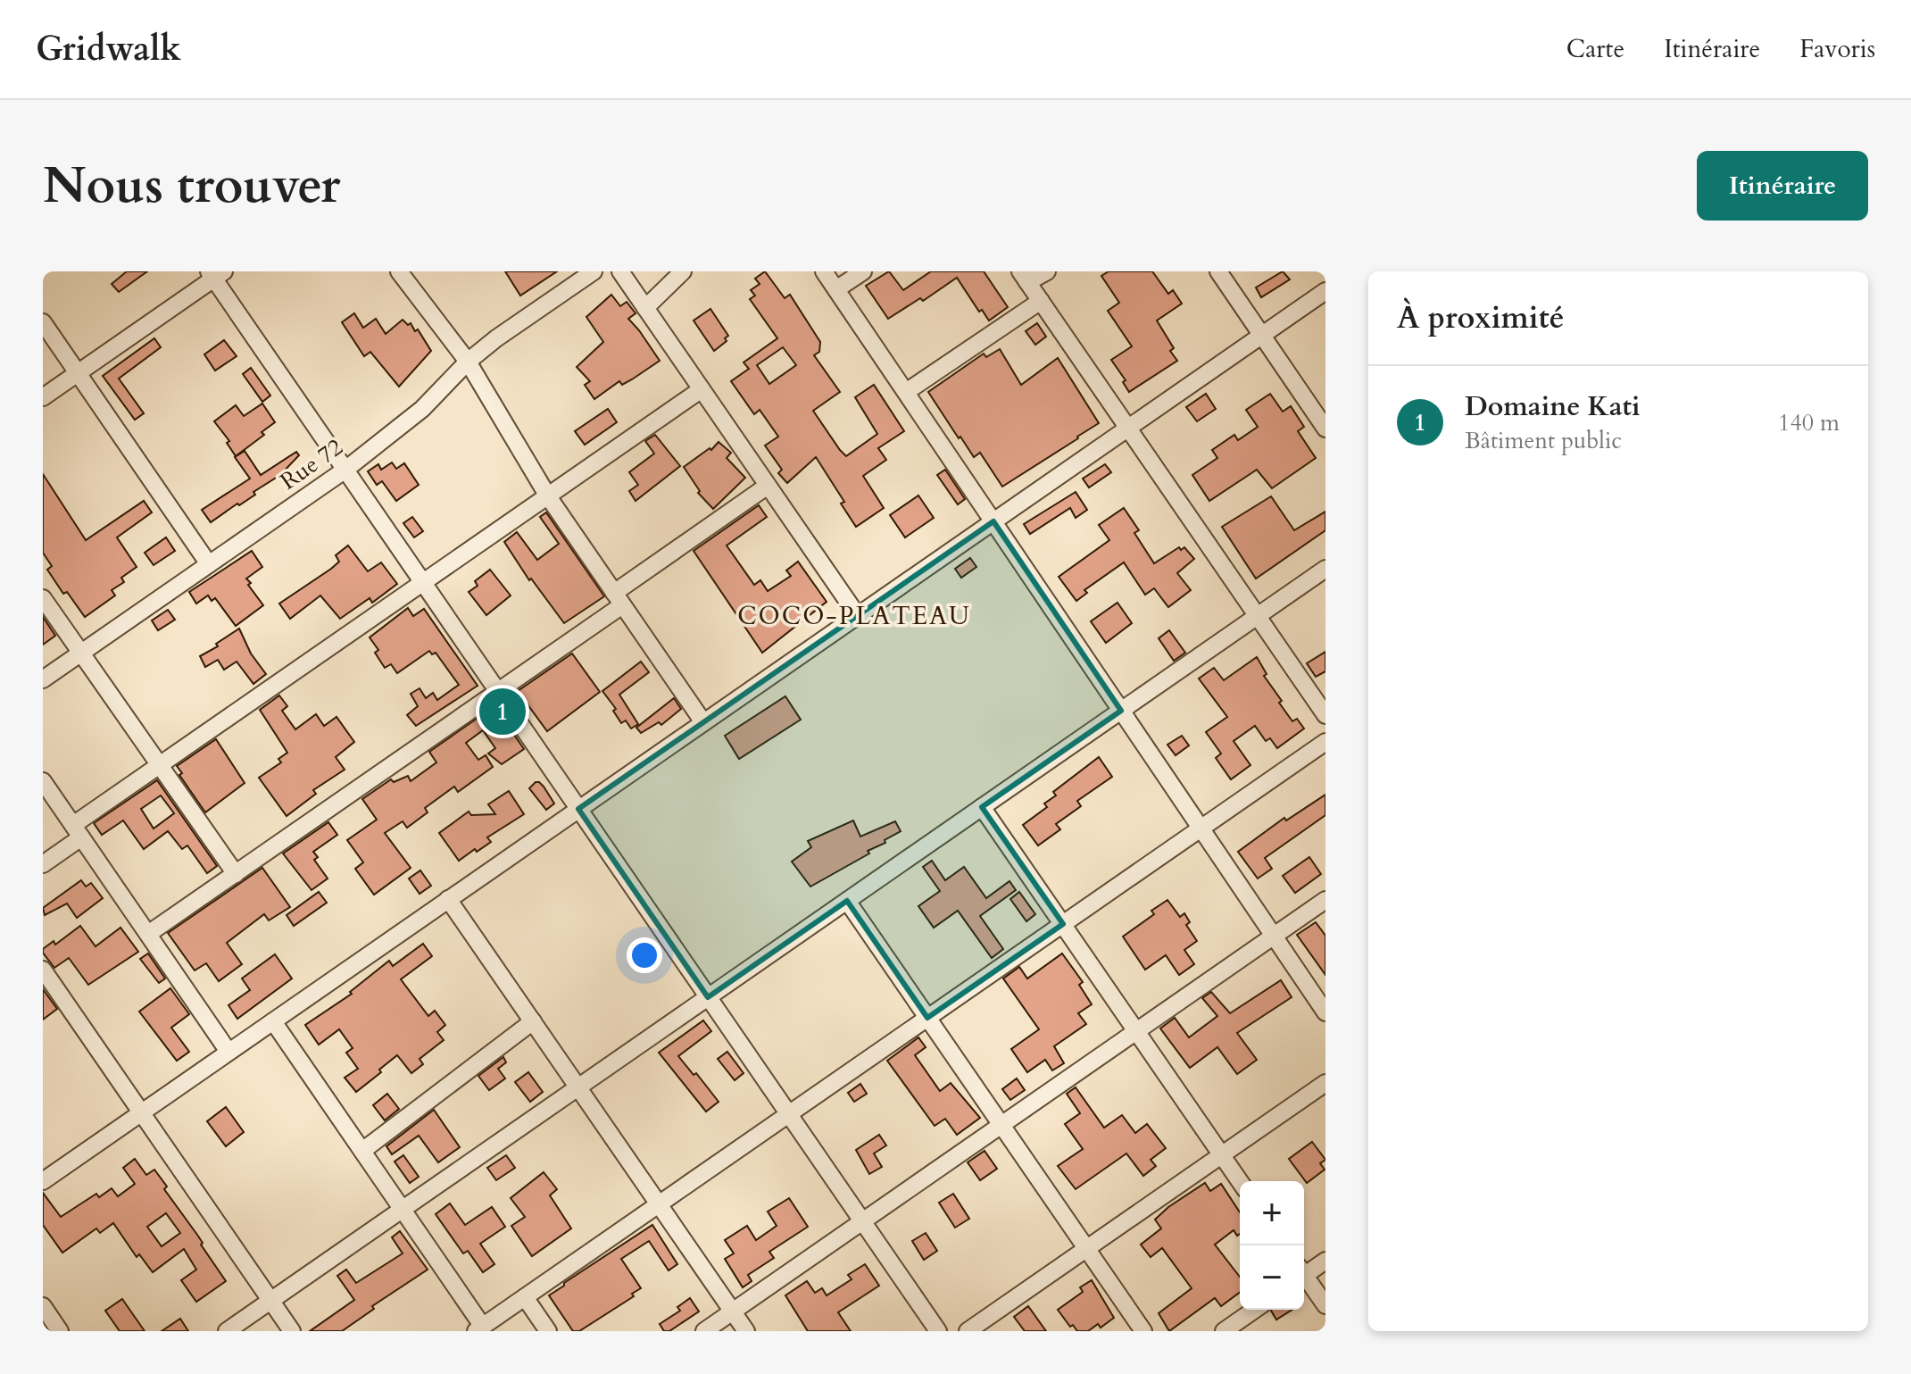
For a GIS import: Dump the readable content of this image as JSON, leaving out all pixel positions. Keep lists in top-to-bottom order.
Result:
{
  "streets": {
    "street": ["Rue 72"]
  },
  "districts": ["COCO-PLATEAU"],
  "page": {
    "header": "Gridwalk",
    "nav": ["Carte", "Itinéraire", "Favoris"],
    "buttons": "Itinéraire",
    "title": "Nous trouver",
    "heading": "À proximité",
    "list": [
      {
        "mark": "1",
        "name": "Domaine Kati",
        "note": "Bâtiment public",
        "value": "140 m"
      }
    ],
    "pins": "1",
    "map_buttons": ["+", "−"]
  }
}
